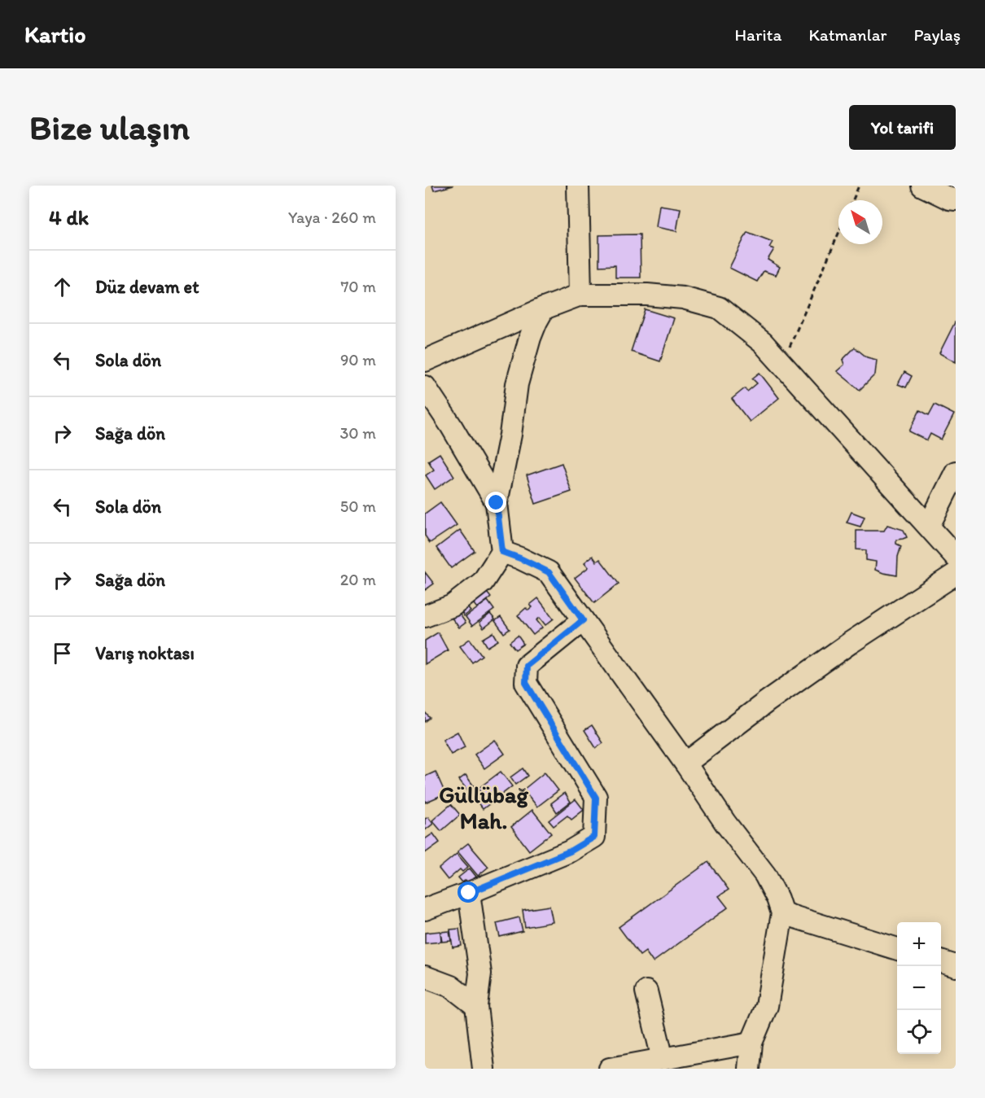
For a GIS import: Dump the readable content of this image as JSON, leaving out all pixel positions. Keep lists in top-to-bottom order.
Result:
{
  "districts": ["Güllübağ Mah."],
  "north": "top left",
  "page": {
    "header": "Kartio",
    "nav": ["Harita", "Katmanlar", "Paylaş"],
    "buttons": "Yol tarifi",
    "title": "Bize ulaşın",
    "heading": ["4 dk", "Yaya · 260 m"],
    "list": [
      ["Düz devam et", "70 m"],
      ["Sola dön", "90 m"],
      ["Sağa dön", "30 m"],
      ["Sola dön", "50 m"],
      ["Sağa dön", "20 m"],
      "Varış noktası"
    ],
    "map_buttons": ["+", "−"]
  }
}
